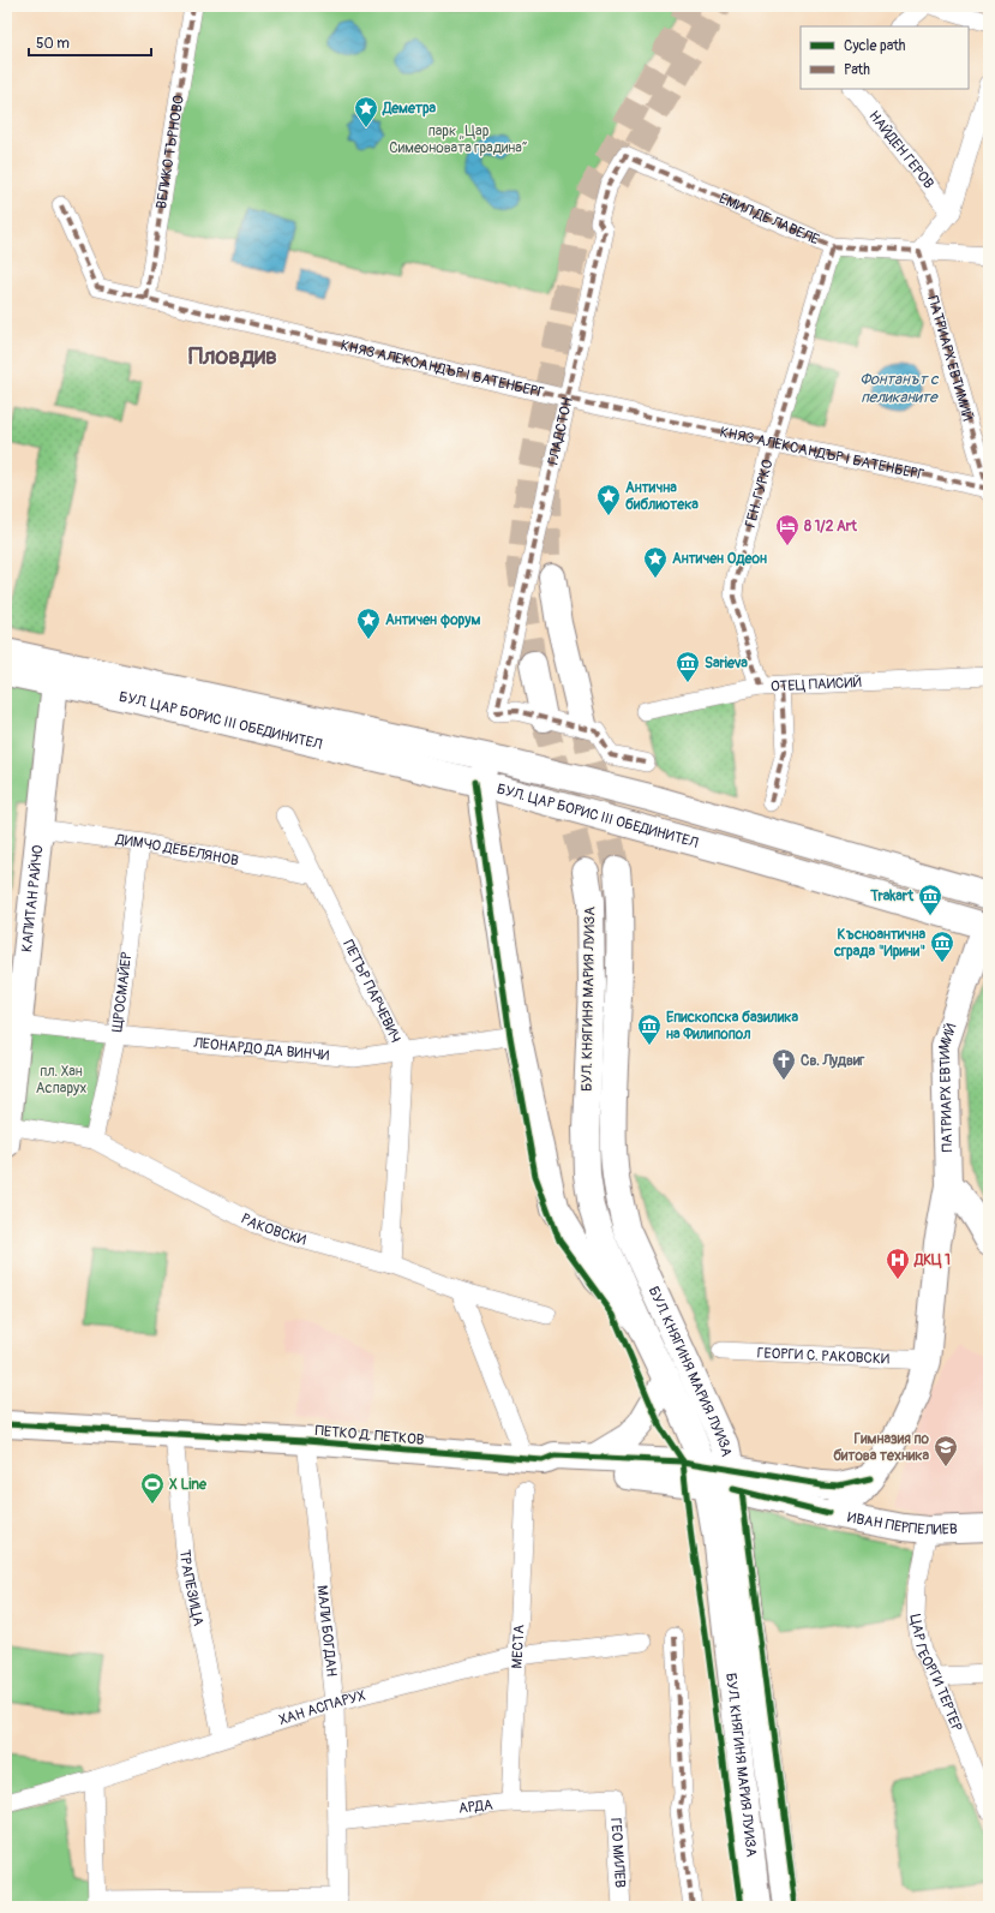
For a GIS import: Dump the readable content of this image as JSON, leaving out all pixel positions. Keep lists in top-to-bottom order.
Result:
{
  "streets": {
    "main road": [
      "ПАТРИАРХ ЕВТИМИЙ",
      "БУЛ. ЦАР БОРИС III ОБЕДИНИТЕЛ",
      "КАПИТАН РАЙЧО",
      "БУЛ. КНЯГИНЯ МАРИЯ ЛУИЗА",
      "ПЕТКО Д. ПЕТКОВ",
      "ИВАН ПЕРПЕЛИЕВ"
    ],
    "street": [
      "НАЙДЕН ГЕРОВ",
      "ВЕЛИКО ТЪРНОВО",
      "ЕМИЛ ДЕ ЛАВЕЛЕ",
      "КНЯЗ АЛЕКСАНДЪР I БАТЕНБЕРГ",
      "ГЛАДСТОН",
      "ГЕН. ГУРКО",
      "ОТЕЦ ПАИСИЙ",
      "ДИМЧО ДЕБЕЛЯНОВ",
      "ПЕТЪР ПАРЧЕВИЧ",
      "ЩРОСМАЙЕР",
      "ЛЕОНАРДО ДА ВИНЧИ",
      "РАКОВСКИ",
      "ГЕОРГИ С. РАКОВСКИ",
      "ТРАПЕЗИЦА",
      "МАЛИ БОГДАН",
      "МЕСТА",
      "ЦАР ГЕОРГИ ТЕРТЕР",
      "ХАН АСПАРУХ",
      "АРДА",
      "ГЕО МИЛЕВ"
    ]
  },
  "crossings": [
    ["ВЕЛИКО ТЪРНОВО", "КНЯЗ АЛЕКСАНДЪР I БАТЕНБЕРГ"],
    ["ЕМИЛ ДЕ ЛАВЕЛЕ", "ПАТРИАРХ ЕВТИМИЙ"],
    ["ЕМИЛ ДЕ ЛАВЕЛЕ", "ГЛАДСТОН"],
    ["ЕМИЛ ДЕ ЛАВЕЛЕ", "ГЕН. ГУРКО"],
    ["ПАТРИАРХ ЕВТИМИЙ", "КНЯЗ АЛЕКСАНДЪР I БАТЕНБЕРГ"],
    ["ПАТРИАРХ ЕВТИМИЙ", "БУЛ. ЦАР БОРИС III ОБЕДИНИТЕЛ"],
    ["ПАТРИАРХ ЕВТИМИЙ", "ГЕОРГИ С. РАКОВСКИ"],
    ["ПАТРИАРХ ЕВТИМИЙ", "ИВАН ПЕРПЕЛИЕВ"],
    ["КНЯЗ АЛЕКСАНДЪР I БАТЕНБЕРГ", "ГЛАДСТОН"],
    ["КНЯЗ АЛЕКСАНДЪР I БАТЕНБЕРГ", "ГЕН. ГУРКО"],
    ["ГЕН. ГУРКО", "ОТЕЦ ПАИСИЙ"],
    ["БУЛ. ЦАР БОРИС III ОБЕДИНИТЕЛ", "КАПИТАН РАЙЧО"],
    ["ДИМЧО ДЕБЕЛЯНОВ", "КАПИТАН РАЙЧО"],
    ["ДИМЧО ДЕБЕЛЯНОВ", "ПЕТЪР ПАРЧЕВИЧ"],
    ["ДИМЧО ДЕБЕЛЯНОВ", "ЩРОСМАЙЕР"],
    ["КАПИТАН РАЙЧО", "ЛЕОНАРДО ДА ВИНЧИ"],
    ["КАПИТАН РАЙЧО", "РАКОВСКИ"],
    ["ПЕТЪР ПАРЧЕВИЧ", "ЛЕОНАРДО ДА ВИНЧИ"],
    ["ПЕТЪР ПАРЧЕВИЧ", "РАКОВСКИ"],
    ["ЩРОСМАЙЕР", "ЛЕОНАРДО ДА ВИНЧИ"],
    ["ЩРОСМАЙЕР", "РАКОВСКИ"],
    ["БУЛ. КНЯГИНЯ МАРИЯ ЛУИЗА", "ПЕТКО Д. ПЕТКОВ"],
    ["БУЛ. КНЯГИНЯ МАРИЯ ЛУИЗА", "ИВАН ПЕРПЕЛИЕВ"],
    ["ПЕТКО Д. ПЕТКОВ", "ИВАН ПЕРПЕЛИЕВ"],
    ["ПЕТКО Д. ПЕТКОВ", "ТРАПЕЗИЦА"],
    ["ПЕТКО Д. ПЕТКОВ", "МАЛИ БОГДАН"],
    ["ИВАН ПЕРПЕЛИЕВ", "ЦАР ГЕОРГИ ТЕРТЕР"],
    ["ТРАПЕЗИЦА", "ХАН АСПАРУХ"],
    ["МАЛИ БОГДАН", "ХАН АСПАРУХ"],
    ["МАЛИ БОГДАН", "АРДА"],
    ["МЕСТА", "ХАН АСПАРУХ"],
    ["МЕСТА", "АРДА"],
    ["АРДА", "ГЕО МИЛЕВ"]
  ],
  "districts": ["Пловдив"],
  "water": ["Фонтанът с пеликаните"],
  "parks": ["парк „Цар Симеоновата градина“", "пл. Хан Аспарух"],
  "places": {
    "place": [
      "Деметра",
      "Антична библиотека",
      "Античен Одеон",
      "Античен форум"
    ],
    "hotel": ["8 1/2 Art"],
    "museum": [
      "Sarieva",
      "Trakart",
      "Късноантична сграда \"Ирини\"",
      "Епископска базилика на Филипопол"
    ],
    "church": ["Св. Лудвиг"],
    "hospital": ["ДКЦ 1"],
    "school or university": ["Гимназия по битова техника"],
    "sports": ["X Line"]
  },
  "legend": ["Cycle path", "Path"],
  "scale_bar": "50 m"
}
